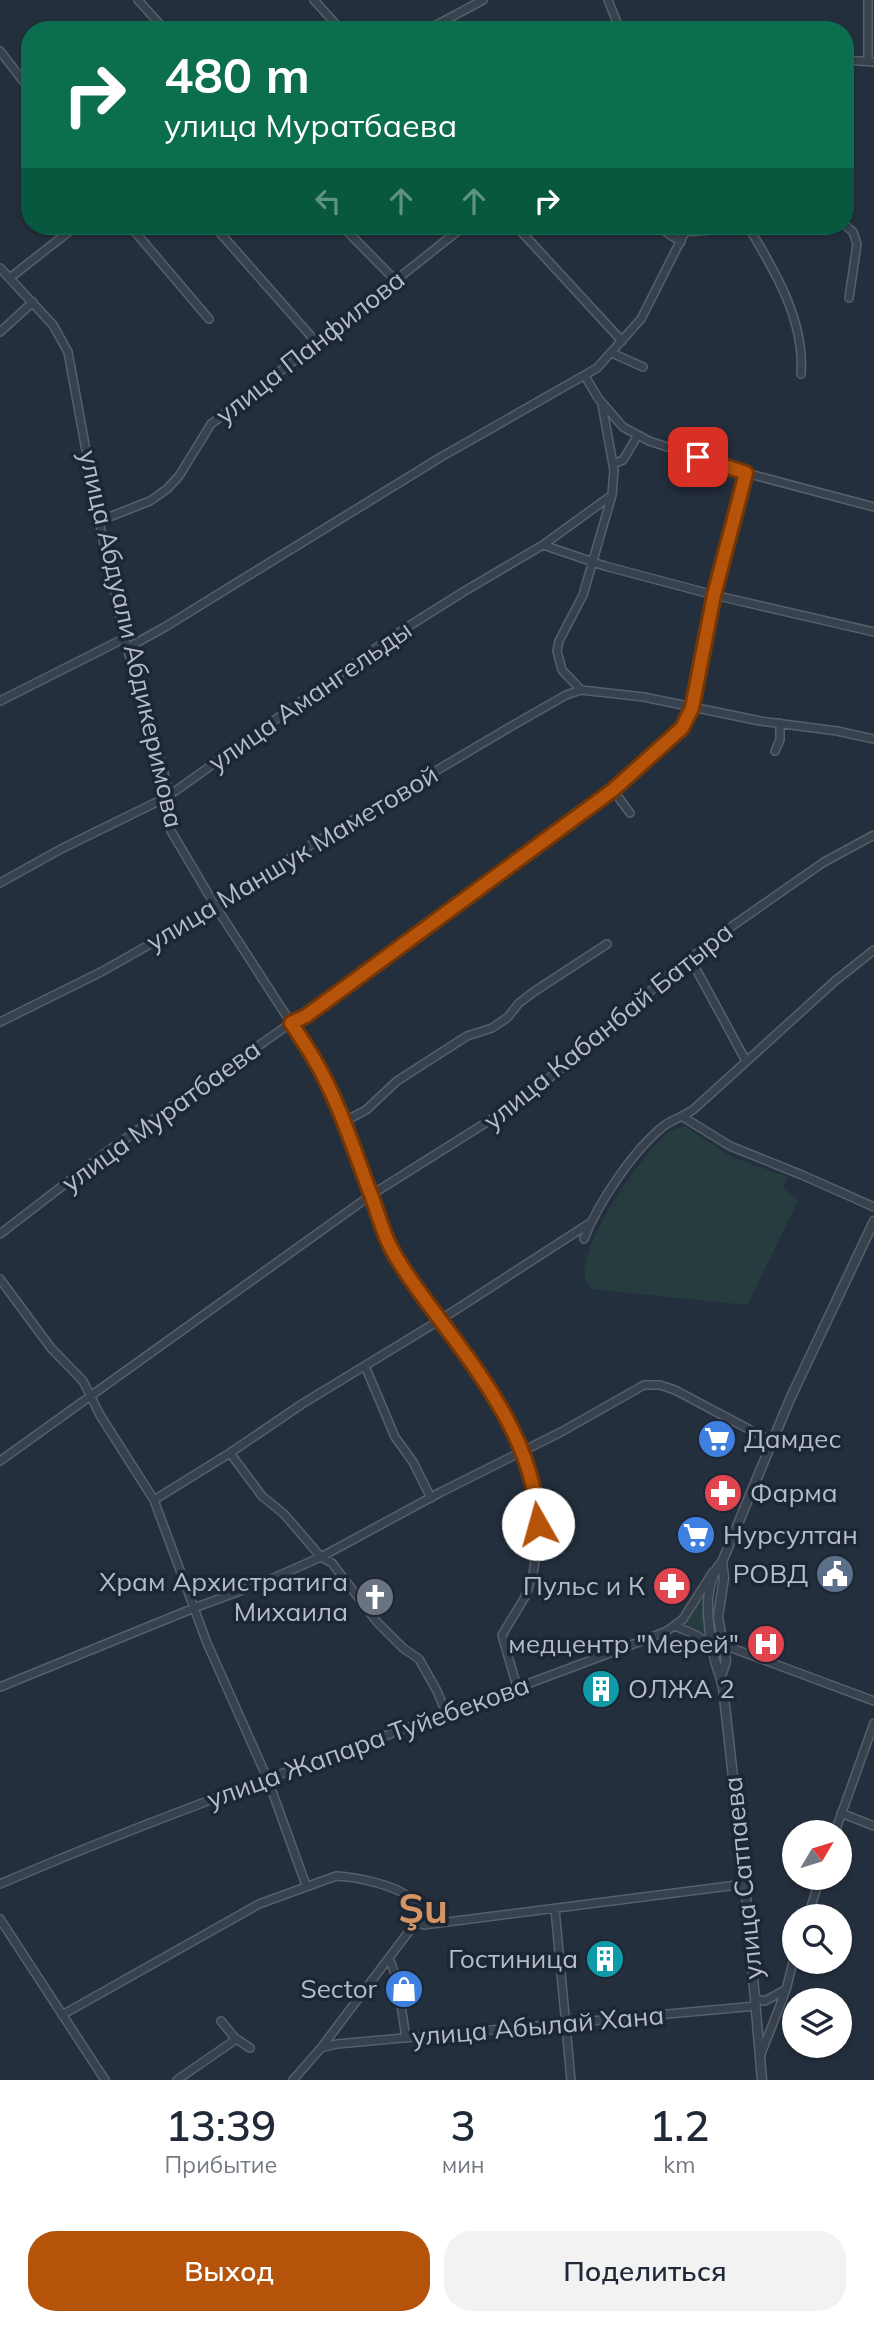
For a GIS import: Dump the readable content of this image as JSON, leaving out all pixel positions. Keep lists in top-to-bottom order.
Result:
{
  "streets": {
    "street": [
      "улица Панфилова",
      "улица Абдуали Абдикеримова",
      "улица Амангельды",
      "улица Маншук Маметовой",
      "улица Кабанбай Батыра",
      "улица Муратбаева",
      "улица Жапара Туйебекова",
      "улица Сатпаева",
      "улица Абылай Хана"
    ]
  },
  "crossings": [
    ["улица Панфилова", "улица Абдуали Абдикеримова"],
    ["улица Абдуали Абдикеримова", "улица Амангельды"],
    ["улица Абдуали Абдикеримова", "улица Маншук Маметовой"],
    ["улица Абдуали Абдикеримова", "улица Кабанбай Батыра"],
    ["улица Абдуали Абдикеримова", "улица Муратбаева"],
    ["улица Абдуали Абдикеримова", "улица Жапара Туйебекова"],
    ["улица Сатпаева", "улица Абылай Хана"]
  ],
  "districts": ["Şu"],
  "places": {
    "supermarket": ["Дамдес", "Нурсултан"],
    "pharmacy": ["Фарма", "Пульс и К"],
    "public building": ["РОВД"],
    "church": ["Храм Архистратига Михаила"],
    "hospital": ["медцентр \"Мерей\""],
    "building": ["ОЛЖА 2", "Гостиница"],
    "shop": ["Sector"]
  },
  "north": "top right",
  "page": {
    "turn": ["480 m", "улица Муратбаева"],
    "eta": [
      "13:39",
      "Прибытие",
      "3",
      "мин",
      "1.2",
      "km"
    ],
    "buttons": ["Выход", "Поделиться"]
  }
}
